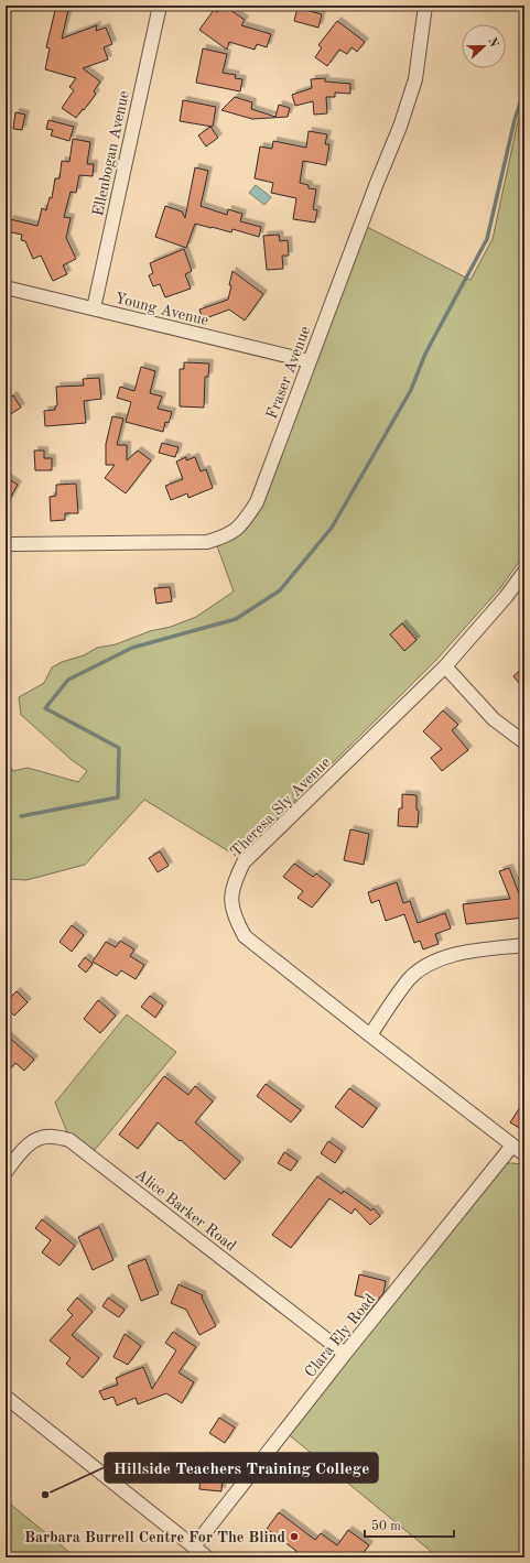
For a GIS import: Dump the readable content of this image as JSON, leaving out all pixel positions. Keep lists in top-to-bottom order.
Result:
{
  "streets": {
    "street": [
      "Ellenbogan Avenue",
      "Young Avenue",
      "Fraser Avenue",
      "Theresa Sly Avenue",
      "Alice Barker Road",
      "Clara Ely Road"
    ]
  },
  "crossings": [
    ["Ellenbogan Avenue", "Young Avenue"],
    ["Young Avenue", "Fraser Avenue"],
    ["Theresa Sly Avenue", "Clara Ely Road"],
    ["Alice Barker Road", "Clara Ely Road"]
  ],
  "places": ["Hillside Teachers Training College", "Barbara Burrell Centre For The Blind"],
  "scale_bar": "50 m",
  "north": "right"
}
